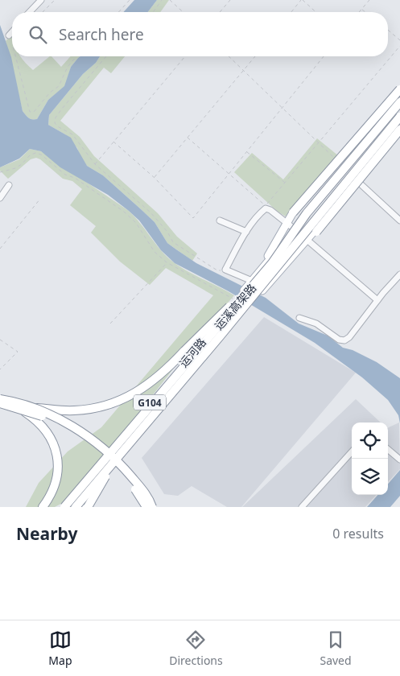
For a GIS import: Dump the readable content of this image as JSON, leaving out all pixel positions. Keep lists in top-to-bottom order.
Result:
{
  "streets": {
    "highway": ["运溪高架路"],
    "main road": ["运河路", "G104"]
  },
  "crossings": [
    ["运溪高架路", "运河路"]
  ],
  "page": {
    "search": "Search here",
    "heading": ["Nearby", "0 results"],
    "nav": ["Map", "Directions", "Saved"]
  }
}
